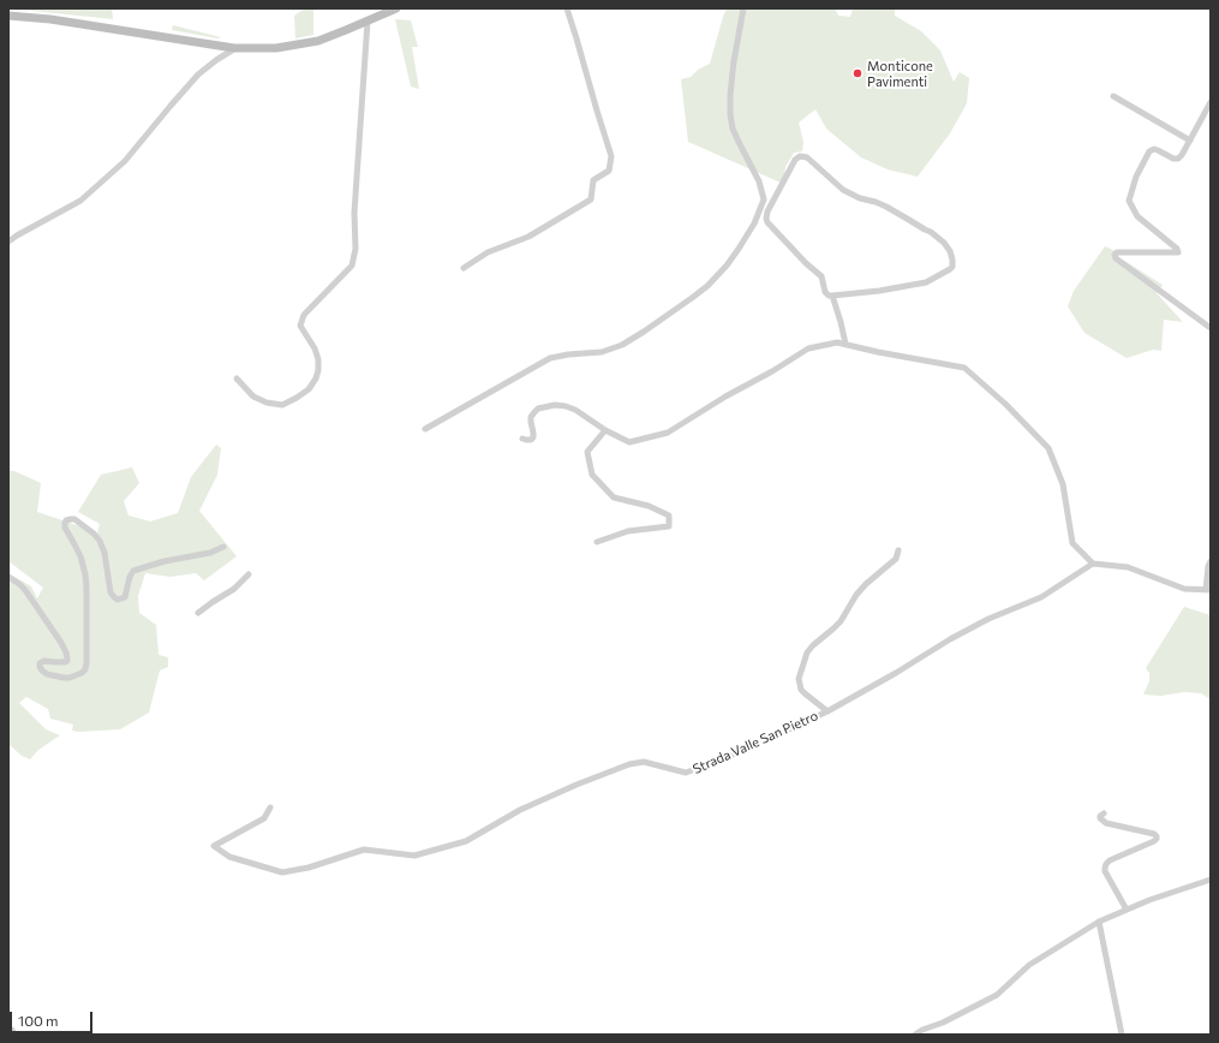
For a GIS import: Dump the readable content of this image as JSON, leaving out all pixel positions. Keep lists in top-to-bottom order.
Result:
{
  "streets": {
    "street": ["Strada Valle San Pietro"]
  },
  "places": ["Monticone Pavimenti"],
  "scale_bar": "100 m"
}
